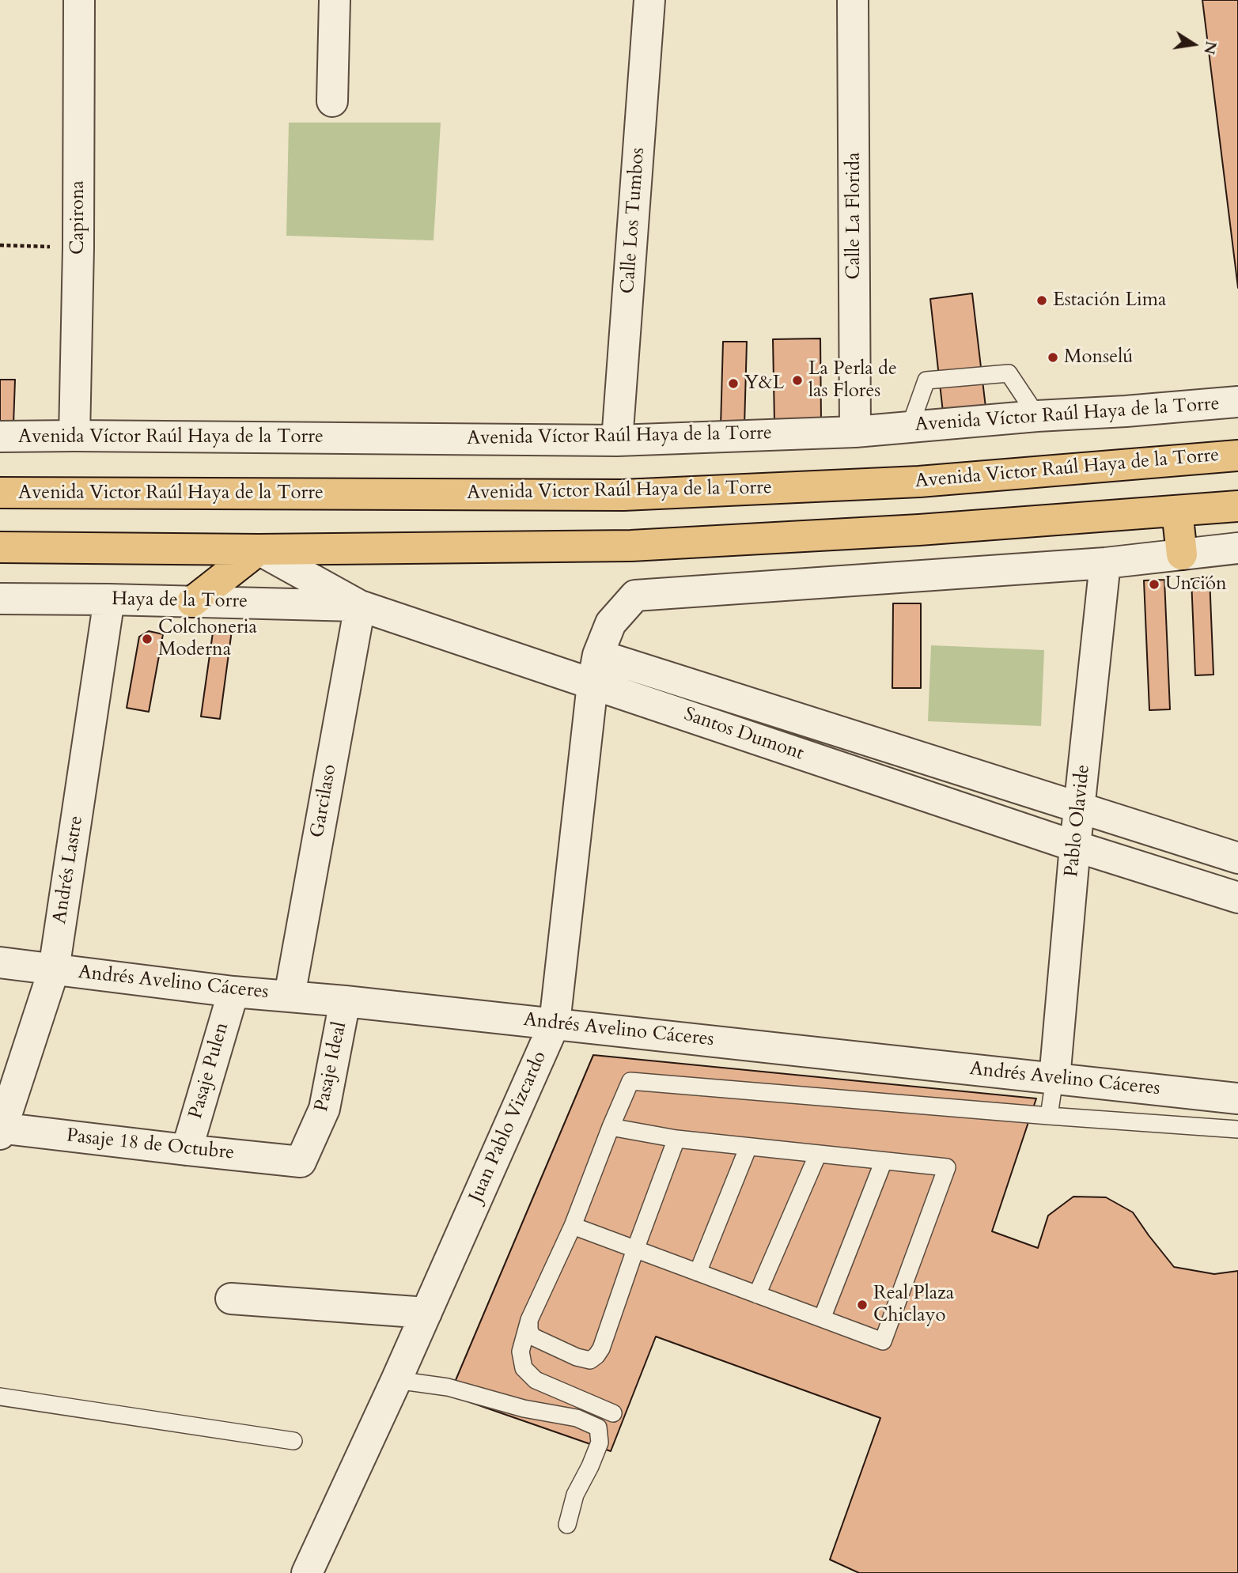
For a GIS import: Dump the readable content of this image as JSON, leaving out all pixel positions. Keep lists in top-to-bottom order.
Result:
{
  "streets": {
    "main road": ["Avenida Victor Raúl Haya de la Torre"],
    "street": [
      "Calle La Florida",
      "Capirona",
      "Calle Los Tumbos",
      "Avenida Víctor Raúl Haya de la Torre",
      "Haya de la Torre",
      "Santos Dumont",
      "Garcilaso",
      "Pablo Olavide",
      "Andrés Lastre",
      "Andrés Avelino Cáceres",
      "Pasaje Ideal",
      "Pasaje Pulen",
      "Juan Pablo Vizcardo",
      "Pasaje 18 de Octubre"
    ]
  },
  "crossings": [
    ["Calle La Florida", "Avenida Víctor Raúl Haya de la Torre"],
    ["Capirona", "Avenida Víctor Raúl Haya de la Torre"],
    ["Calle Los Tumbos", "Avenida Víctor Raúl Haya de la Torre"],
    ["Haya de la Torre", "Santos Dumont"],
    ["Haya de la Torre", "Garcilaso"],
    ["Haya de la Torre", "Andrés Lastre"],
    ["Santos Dumont", "Garcilaso"],
    ["Santos Dumont", "Pablo Olavide"],
    ["Santos Dumont", "Juan Pablo Vizcardo"],
    ["Garcilaso", "Andrés Avelino Cáceres"],
    ["Pablo Olavide", "Andrés Avelino Cáceres"],
    ["Pablo Olavide", "Juan Pablo Vizcardo"],
    ["Andrés Lastre", "Andrés Avelino Cáceres"],
    ["Andrés Lastre", "Pasaje 18 de Octubre"],
    ["Andrés Avelino Cáceres", "Pasaje Ideal"],
    ["Andrés Avelino Cáceres", "Pasaje Pulen"],
    ["Andrés Avelino Cáceres", "Juan Pablo Vizcardo"],
    ["Pasaje Ideal", "Pasaje 18 de Octubre"],
    ["Pasaje Pulen", "Pasaje 18 de Octubre"]
  ],
  "places": [
    "Estación Lima",
    "Monselú",
    "La Perla de las Flores",
    "Y&L",
    "Unción",
    "Colchoneria Moderna",
    "Real Plaza Chiclayo"
  ],
  "north": "right"
}
